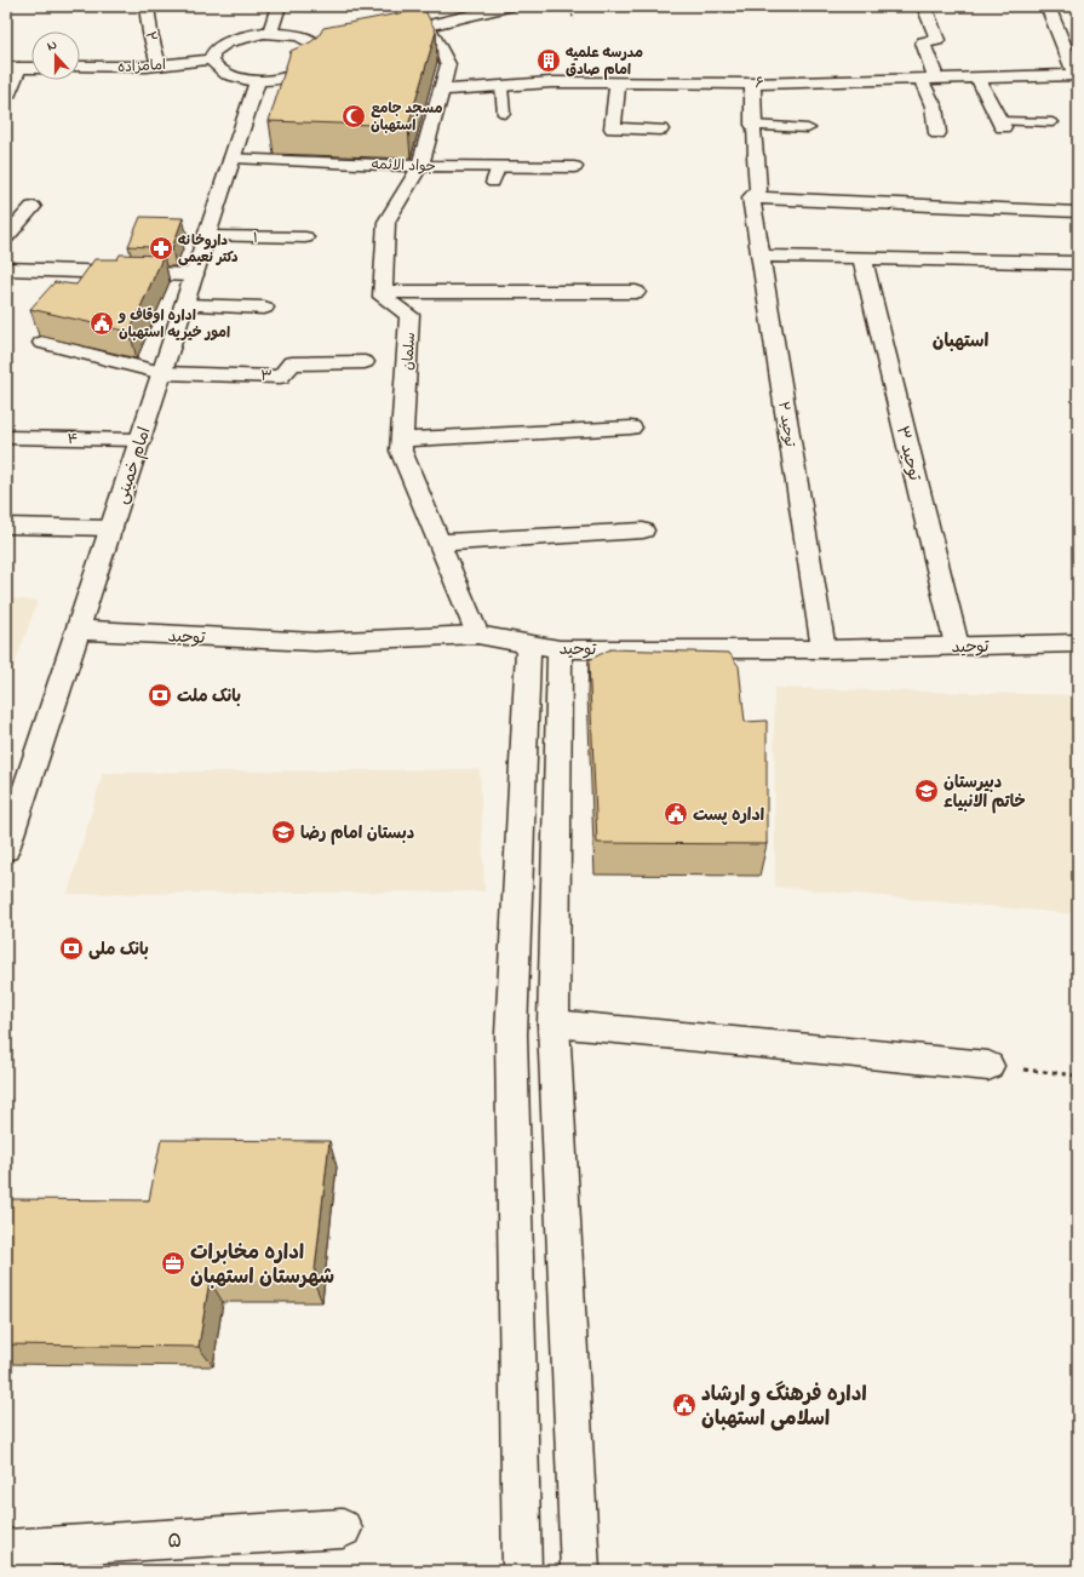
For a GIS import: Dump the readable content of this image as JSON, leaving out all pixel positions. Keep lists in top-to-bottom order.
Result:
{
  "streets": {
    "street": [
      "۲",
      "امامزاده",
      "۶",
      "جواد الائمه",
      "۱",
      "سلمان",
      "۳",
      "توحید ۲",
      "۴",
      "توحید ۳",
      "امام خمینی",
      "توحید",
      "۵"
    ]
  },
  "crossings": [
    ["۲", "امامزاده"],
    ["جواد الائمه", "امام خمینی"],
    ["۱", "امام خمینی"],
    ["سلمان", "توحید"],
    ["۳", "امام خمینی"],
    ["توحید ۲", "توحید"],
    ["۴", "امام خمینی"],
    ["توحید ۳", "توحید"],
    ["امام خمینی", "توحید"]
  ],
  "districts": ["استهبان"],
  "places": {
    "building": ["مدرسه علمیه امام صادق"],
    "mosque": ["مسجد جامع استهبان"],
    "pharmacy": ["داروخانه دکتر نعیمی"],
    "public building": ["اداره اوقاف و امور خیریه استهبان", "اداره پست", "اداره فرهنگ و ارشاد اسلامی استهبان"],
    "bank": ["بانک ملت", "بانک ملی"],
    "school or university": ["دبیرستان خاتم الانبیاء", "دبستان امام رضا"],
    "office": ["اداره مخابرات شهرستان استهبان"]
  },
  "north": "top"
}
